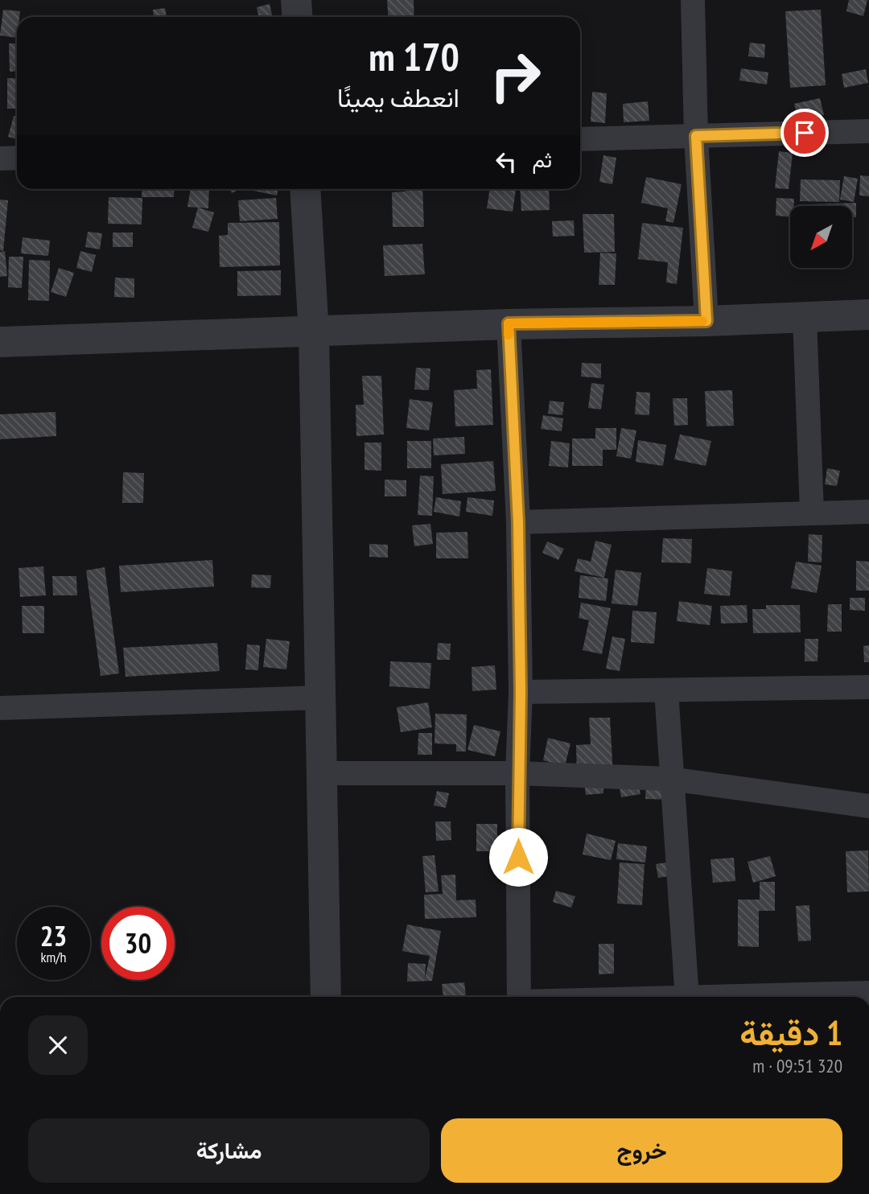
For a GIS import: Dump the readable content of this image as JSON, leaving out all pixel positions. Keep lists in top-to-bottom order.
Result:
{
  "north": "bottom left",
  "page": {
    "turn": ["170 m", "انعطف يمينًا"],
    "then": "ثم",
    "speed": "23 km/h",
    "limit": "30",
    "heading": ["1 دقيقة", "320 m · 09:51"],
    "buttons": ["خروج", "مشاركة"]
  }
}
